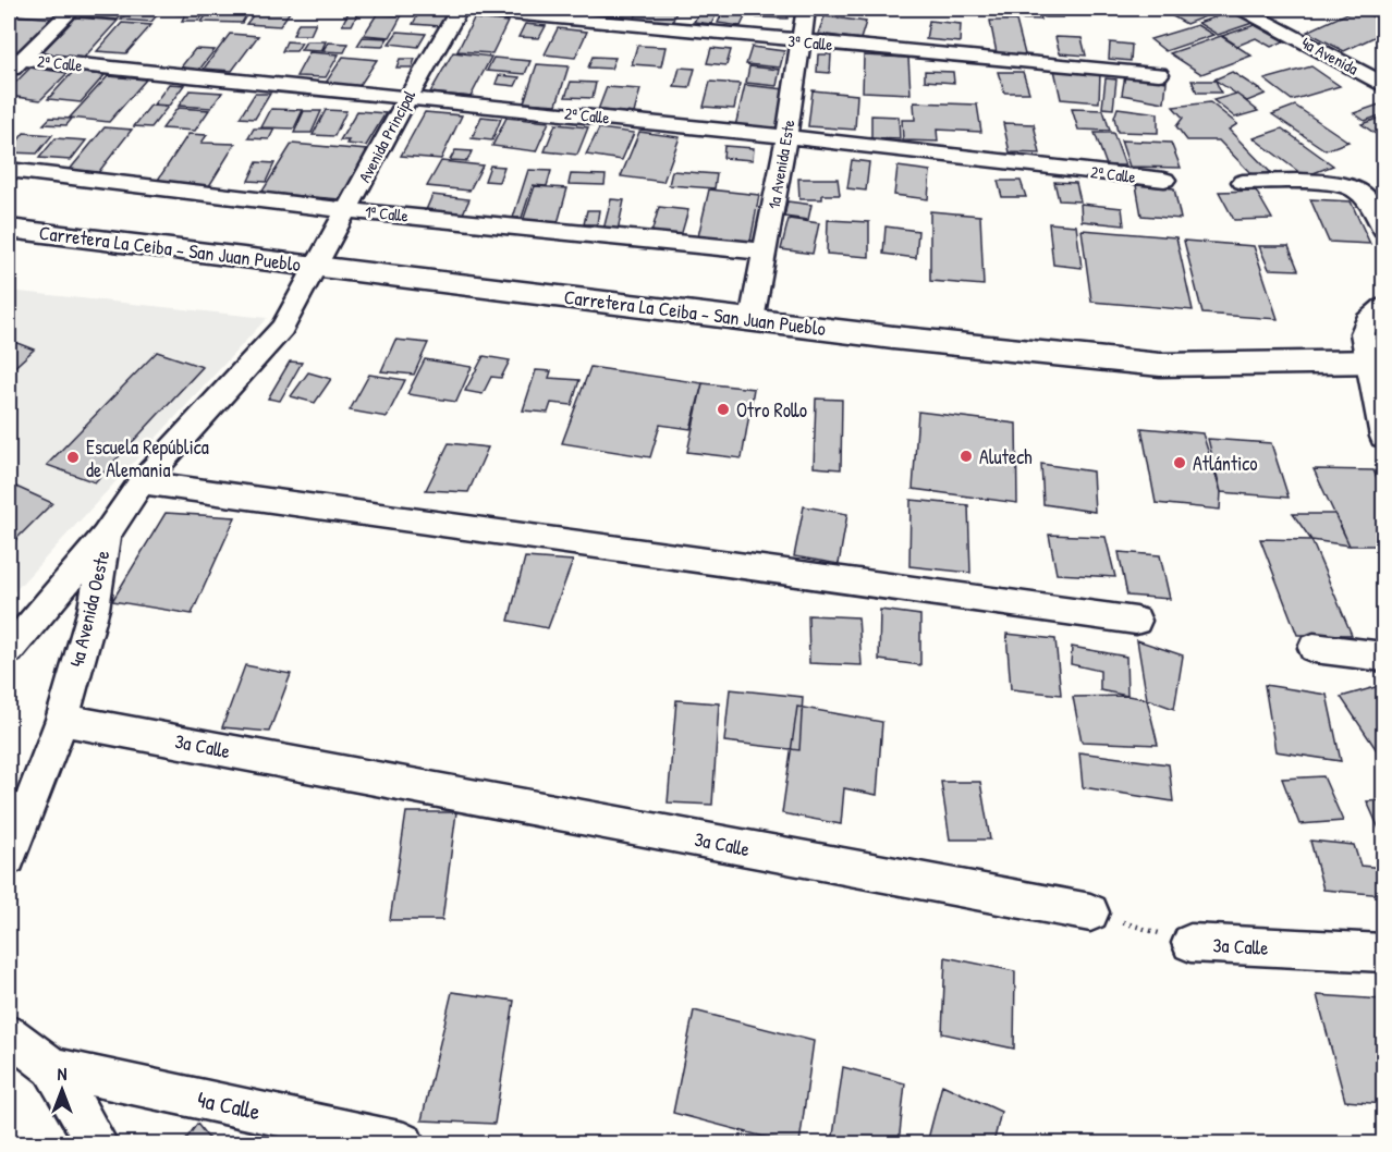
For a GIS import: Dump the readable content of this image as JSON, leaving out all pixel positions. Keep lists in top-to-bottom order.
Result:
{
  "streets": {
    "main road": ["Carretera La Ceiba - San Juan Pueblo"],
    "street": [
      "3ª Calle",
      "4a Avenida",
      "2ª Calle",
      "Avenida Principal",
      "1a Avenida Este",
      "1ª Calle",
      "4a Avenida Oeste",
      "3a Calle",
      "4a Calle"
    ]
  },
  "crossings": [
    ["3ª Calle", "Avenida Principal"],
    ["3ª Calle", "1a Avenida Este"],
    ["2ª Calle", "Avenida Principal"],
    ["2ª Calle", "1a Avenida Este"],
    ["Avenida Principal", "1ª Calle"],
    ["Avenida Principal", "Carretera La Ceiba - San Juan Pueblo"],
    ["Avenida Principal", "4a Avenida Oeste"],
    ["1a Avenida Este", "1ª Calle"],
    ["1a Avenida Este", "Carretera La Ceiba - San Juan Pueblo"],
    ["Carretera La Ceiba - San Juan Pueblo", "4a Avenida Oeste"],
    ["4a Avenida Oeste", "3a Calle"]
  ],
  "places": [
    "Otro Rollo",
    "Alutech",
    "Escuela República de Alemania",
    "Atlántico"
  ],
  "north": "top"
}
